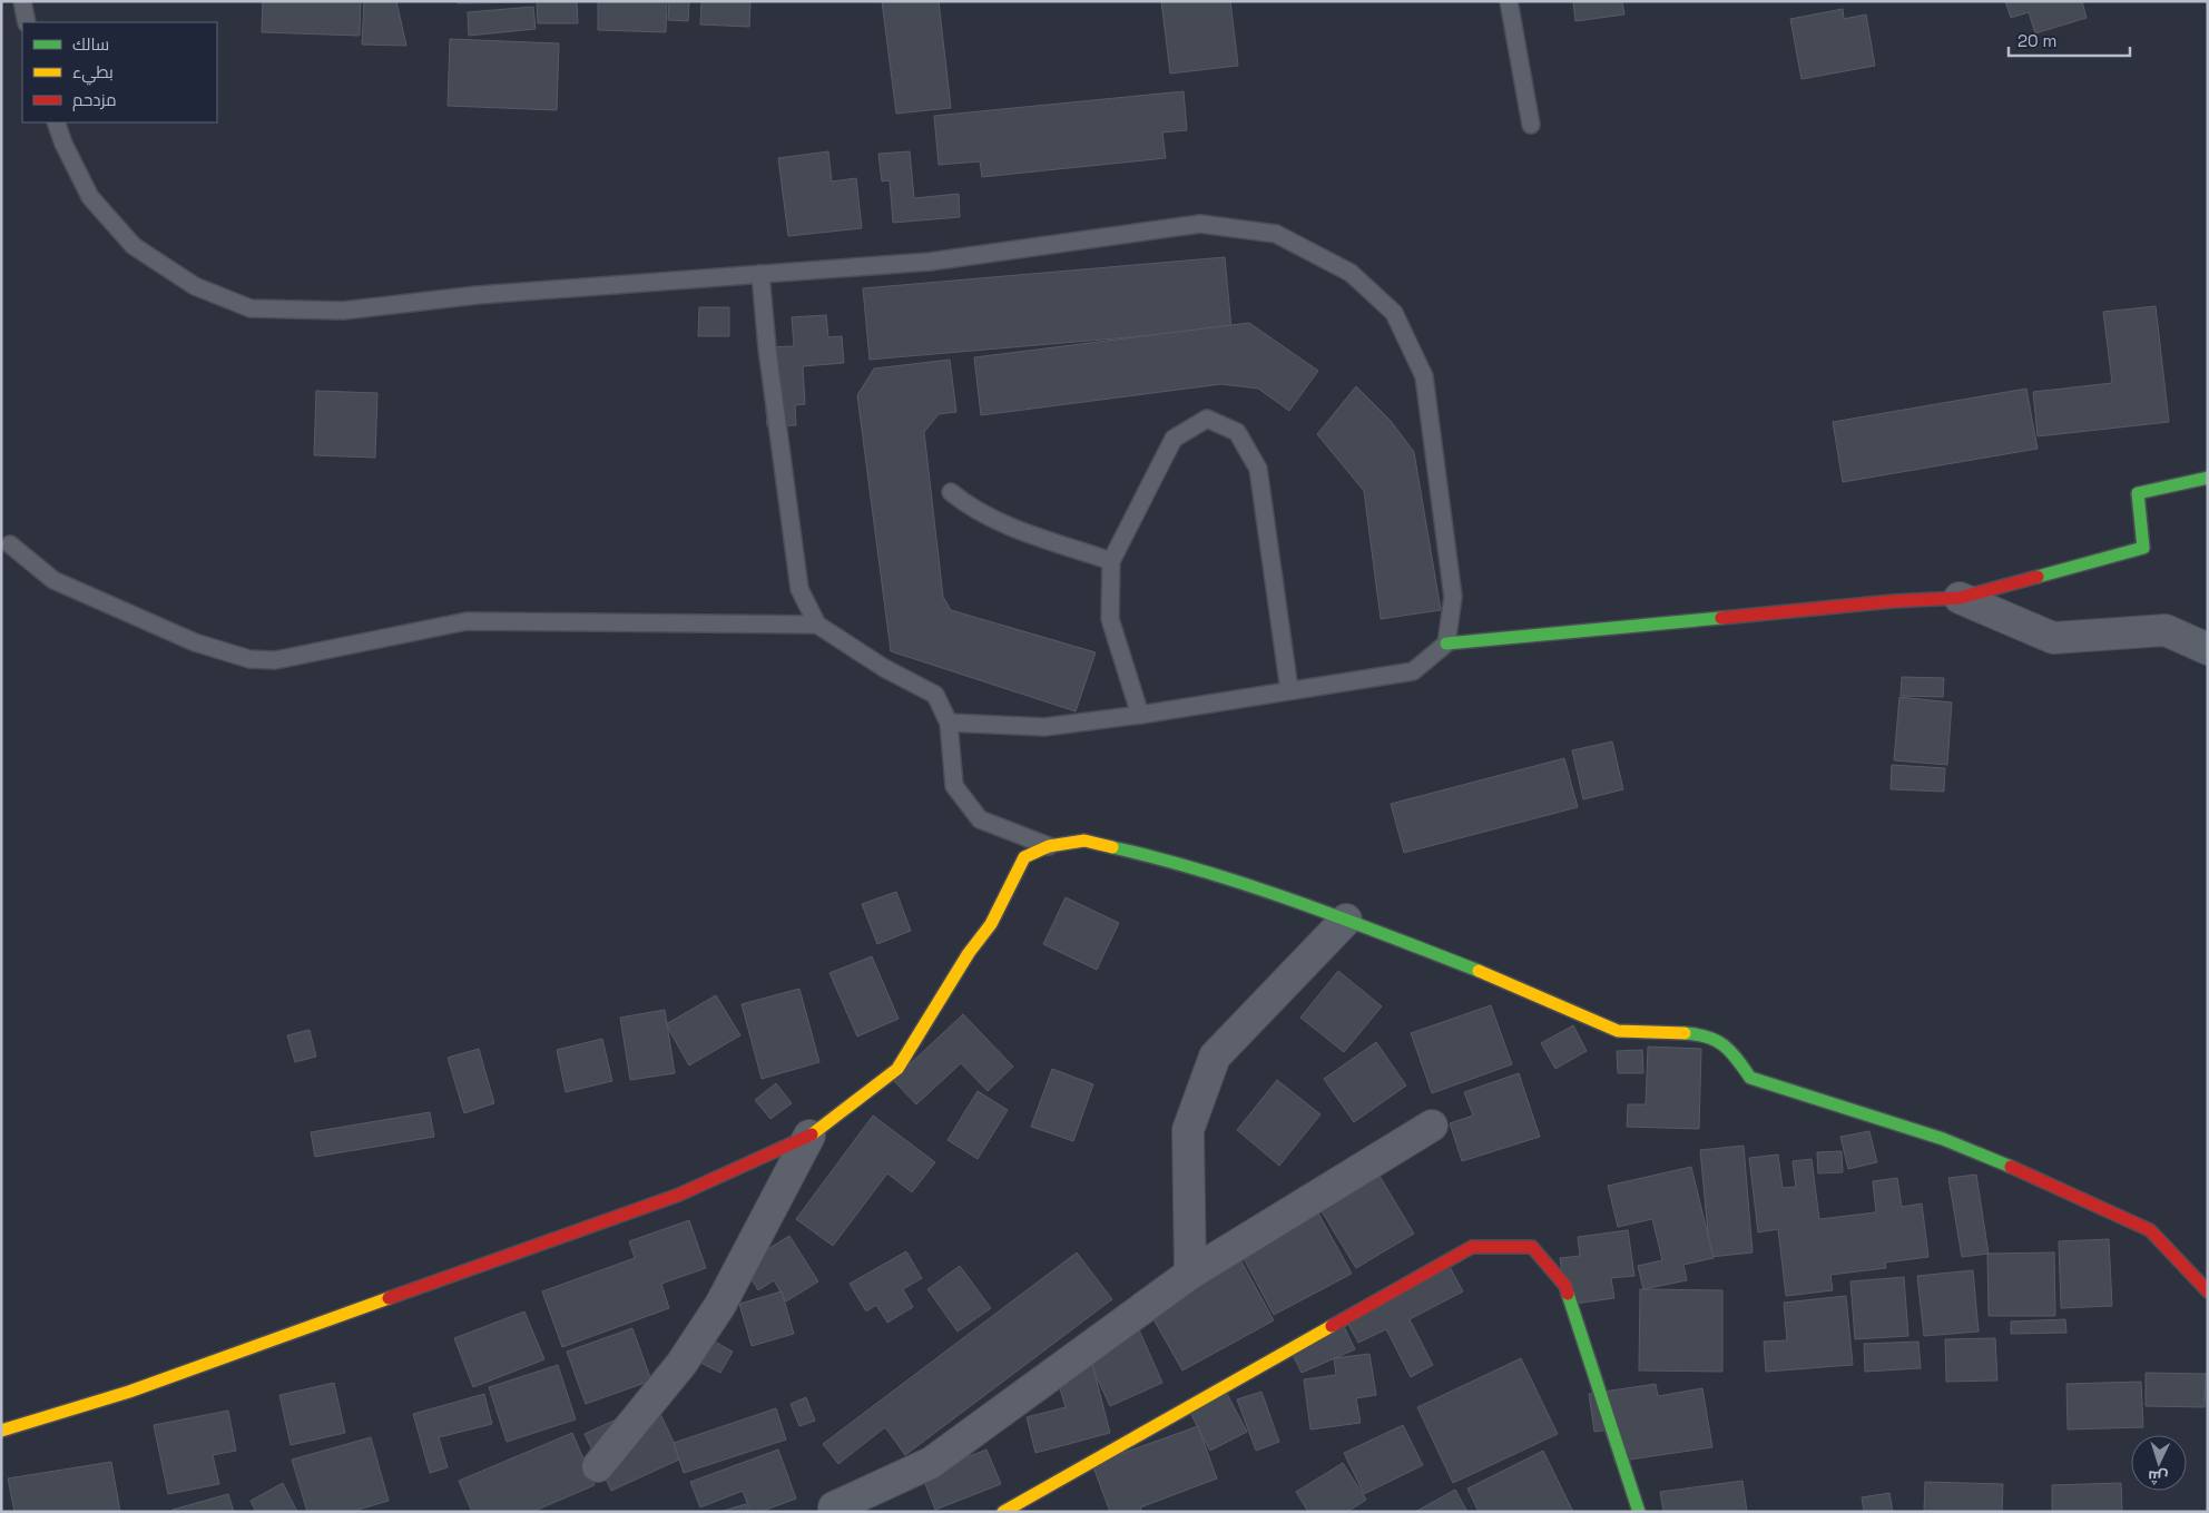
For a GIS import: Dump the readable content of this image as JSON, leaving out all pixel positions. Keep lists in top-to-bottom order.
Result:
{
  "legend": ["سالك", "بطيء", "مزدحم"],
  "scale_bar": "20 m",
  "north": "bottom"
}
